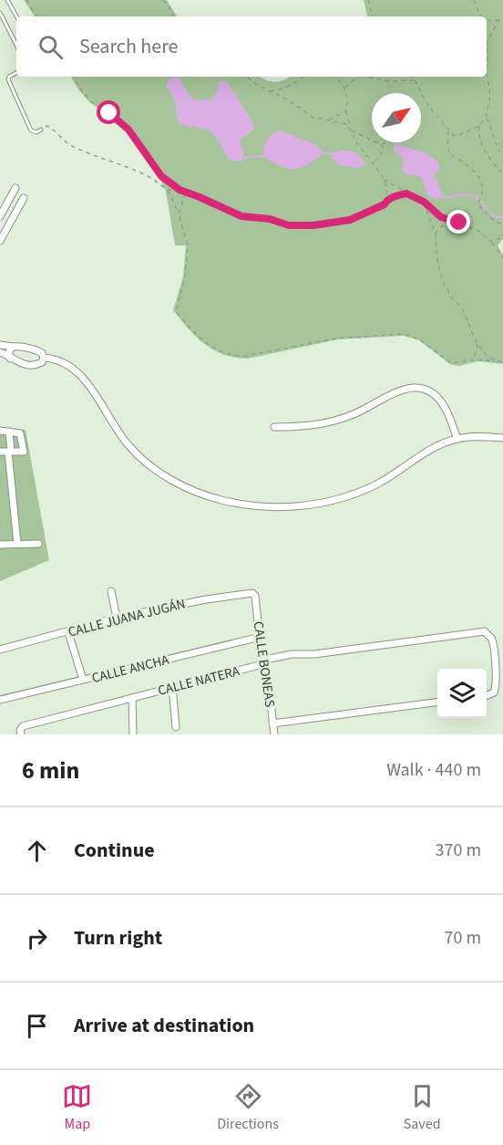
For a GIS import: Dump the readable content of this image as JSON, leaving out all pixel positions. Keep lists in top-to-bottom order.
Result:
{
  "streets": {
    "street": [
      "CALLE JUANA JUGÁN",
      "CALLE BONEAS",
      "CALLE ANCHA",
      "CALLE NATERA"
    ]
  },
  "crossings": [
    ["CALLE JUANA JUGÁN", "CALLE BONEAS"],
    ["CALLE BONEAS", "CALLE ANCHA"],
    ["CALLE BONEAS", "CALLE NATERA"]
  ],
  "north": "top right",
  "page": {
    "search": "Search here",
    "heading": ["6 min", "Walk · 440 m"],
    "list": [
      ["Continue", "370 m"],
      ["Turn right", "70 m"],
      "Arrive at destination"
    ],
    "nav": ["Map", "Directions", "Saved"]
  }
}
